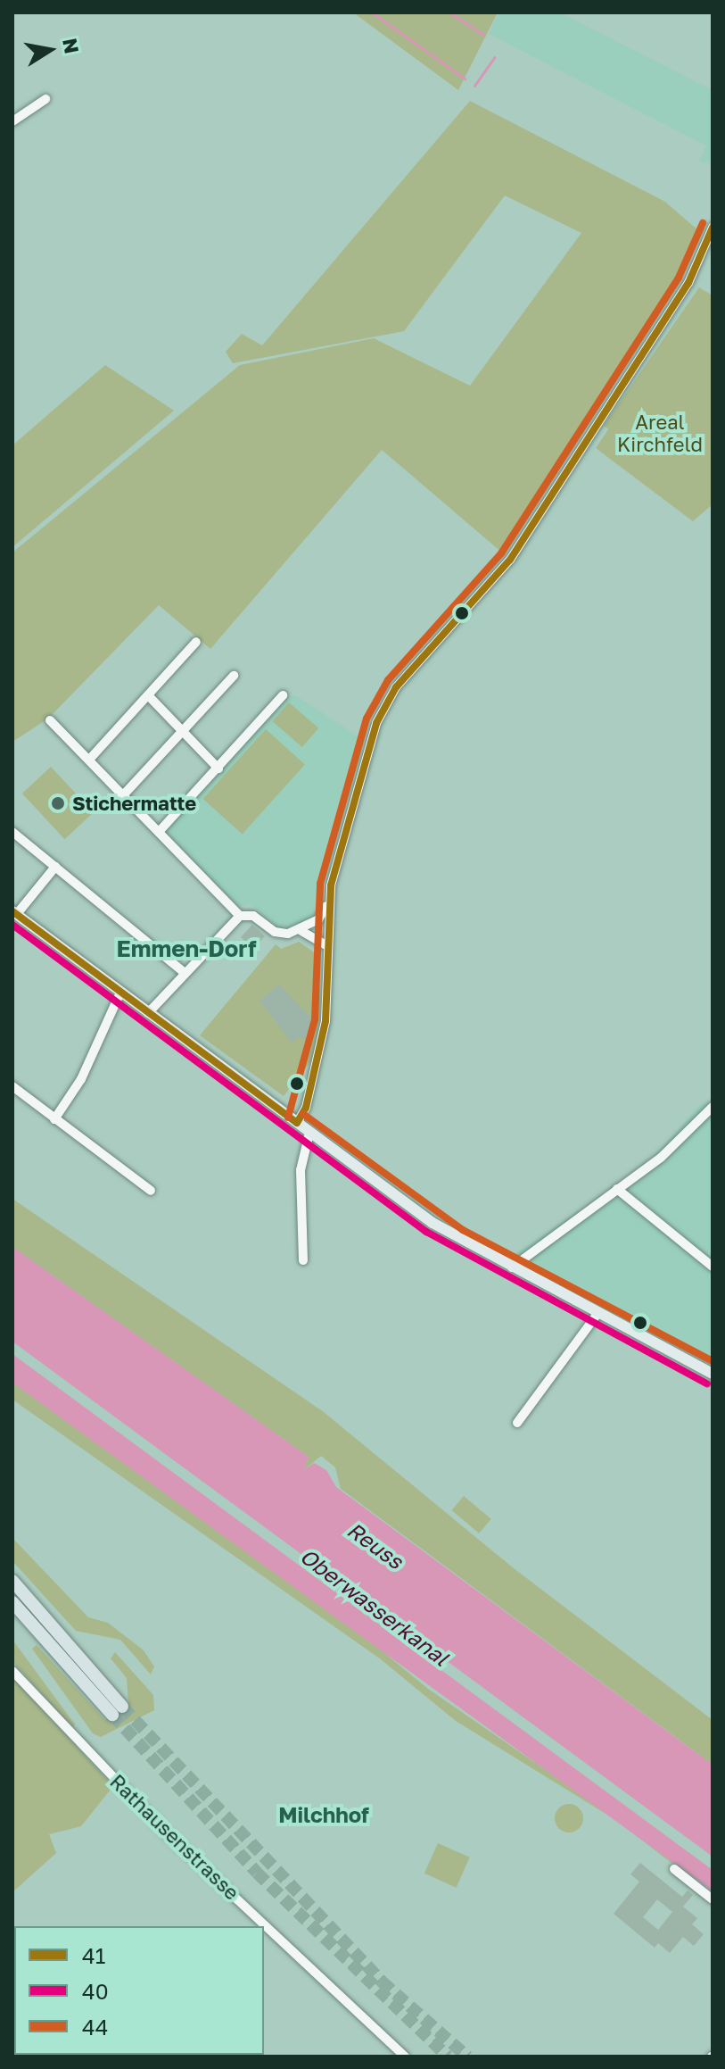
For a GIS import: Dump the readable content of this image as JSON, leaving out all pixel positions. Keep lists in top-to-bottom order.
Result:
{
  "streets": {
    "street": ["Rathausenstrasse"]
  },
  "districts": ["Emmen-Dorf", "Milchhof"],
  "water": ["Reuss", "Oberwasserkanal"],
  "parks": ["Areal Kirchfeld"],
  "places": ["Stichermatte"],
  "lines": ["transit line 44", "transit line 41", "transit line 40"],
  "legend": ["41", "40", "44"],
  "north": "right"
}
